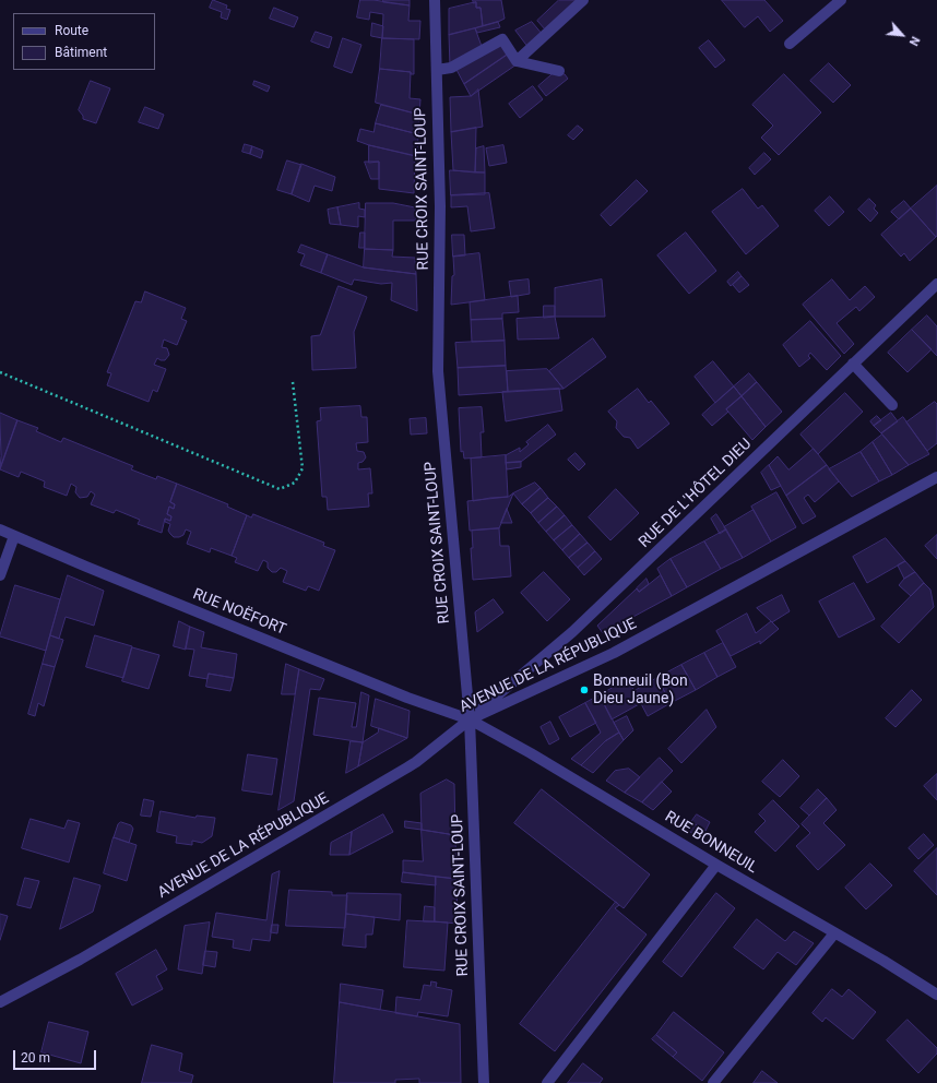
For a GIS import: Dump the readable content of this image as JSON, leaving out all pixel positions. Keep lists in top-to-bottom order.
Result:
{
  "streets": {
    "street": [
      "RUE CROIX SAINT-LOUP",
      "RUE DE L'HÔTEL DIEU",
      "RUE NOËFORT",
      "AVENUE DE LA RÉPUBLIQUE",
      "RUE BONNEUIL"
    ]
  },
  "crossings": [
    ["RUE CROIX SAINT-LOUP", "RUE DE L'HÔTEL DIEU"],
    ["RUE CROIX SAINT-LOUP", "RUE NOËFORT"],
    ["RUE CROIX SAINT-LOUP", "AVENUE DE LA RÉPUBLIQUE"],
    ["RUE CROIX SAINT-LOUP", "RUE BONNEUIL"],
    ["RUE DE L'HÔTEL DIEU", "RUE NOËFORT"],
    ["RUE DE L'HÔTEL DIEU", "AVENUE DE LA RÉPUBLIQUE"],
    ["RUE DE L'HÔTEL DIEU", "RUE BONNEUIL"],
    ["RUE NOËFORT", "AVENUE DE LA RÉPUBLIQUE"],
    ["RUE NOËFORT", "RUE BONNEUIL"],
    ["AVENUE DE LA RÉPUBLIQUE", "RUE BONNEUIL"]
  ],
  "places": ["Bonneuil (Bon Dieu Jaune)"],
  "legend": ["Route", "Bâtiment"],
  "scale_bar": "20 m",
  "north": "bottom right"
}
